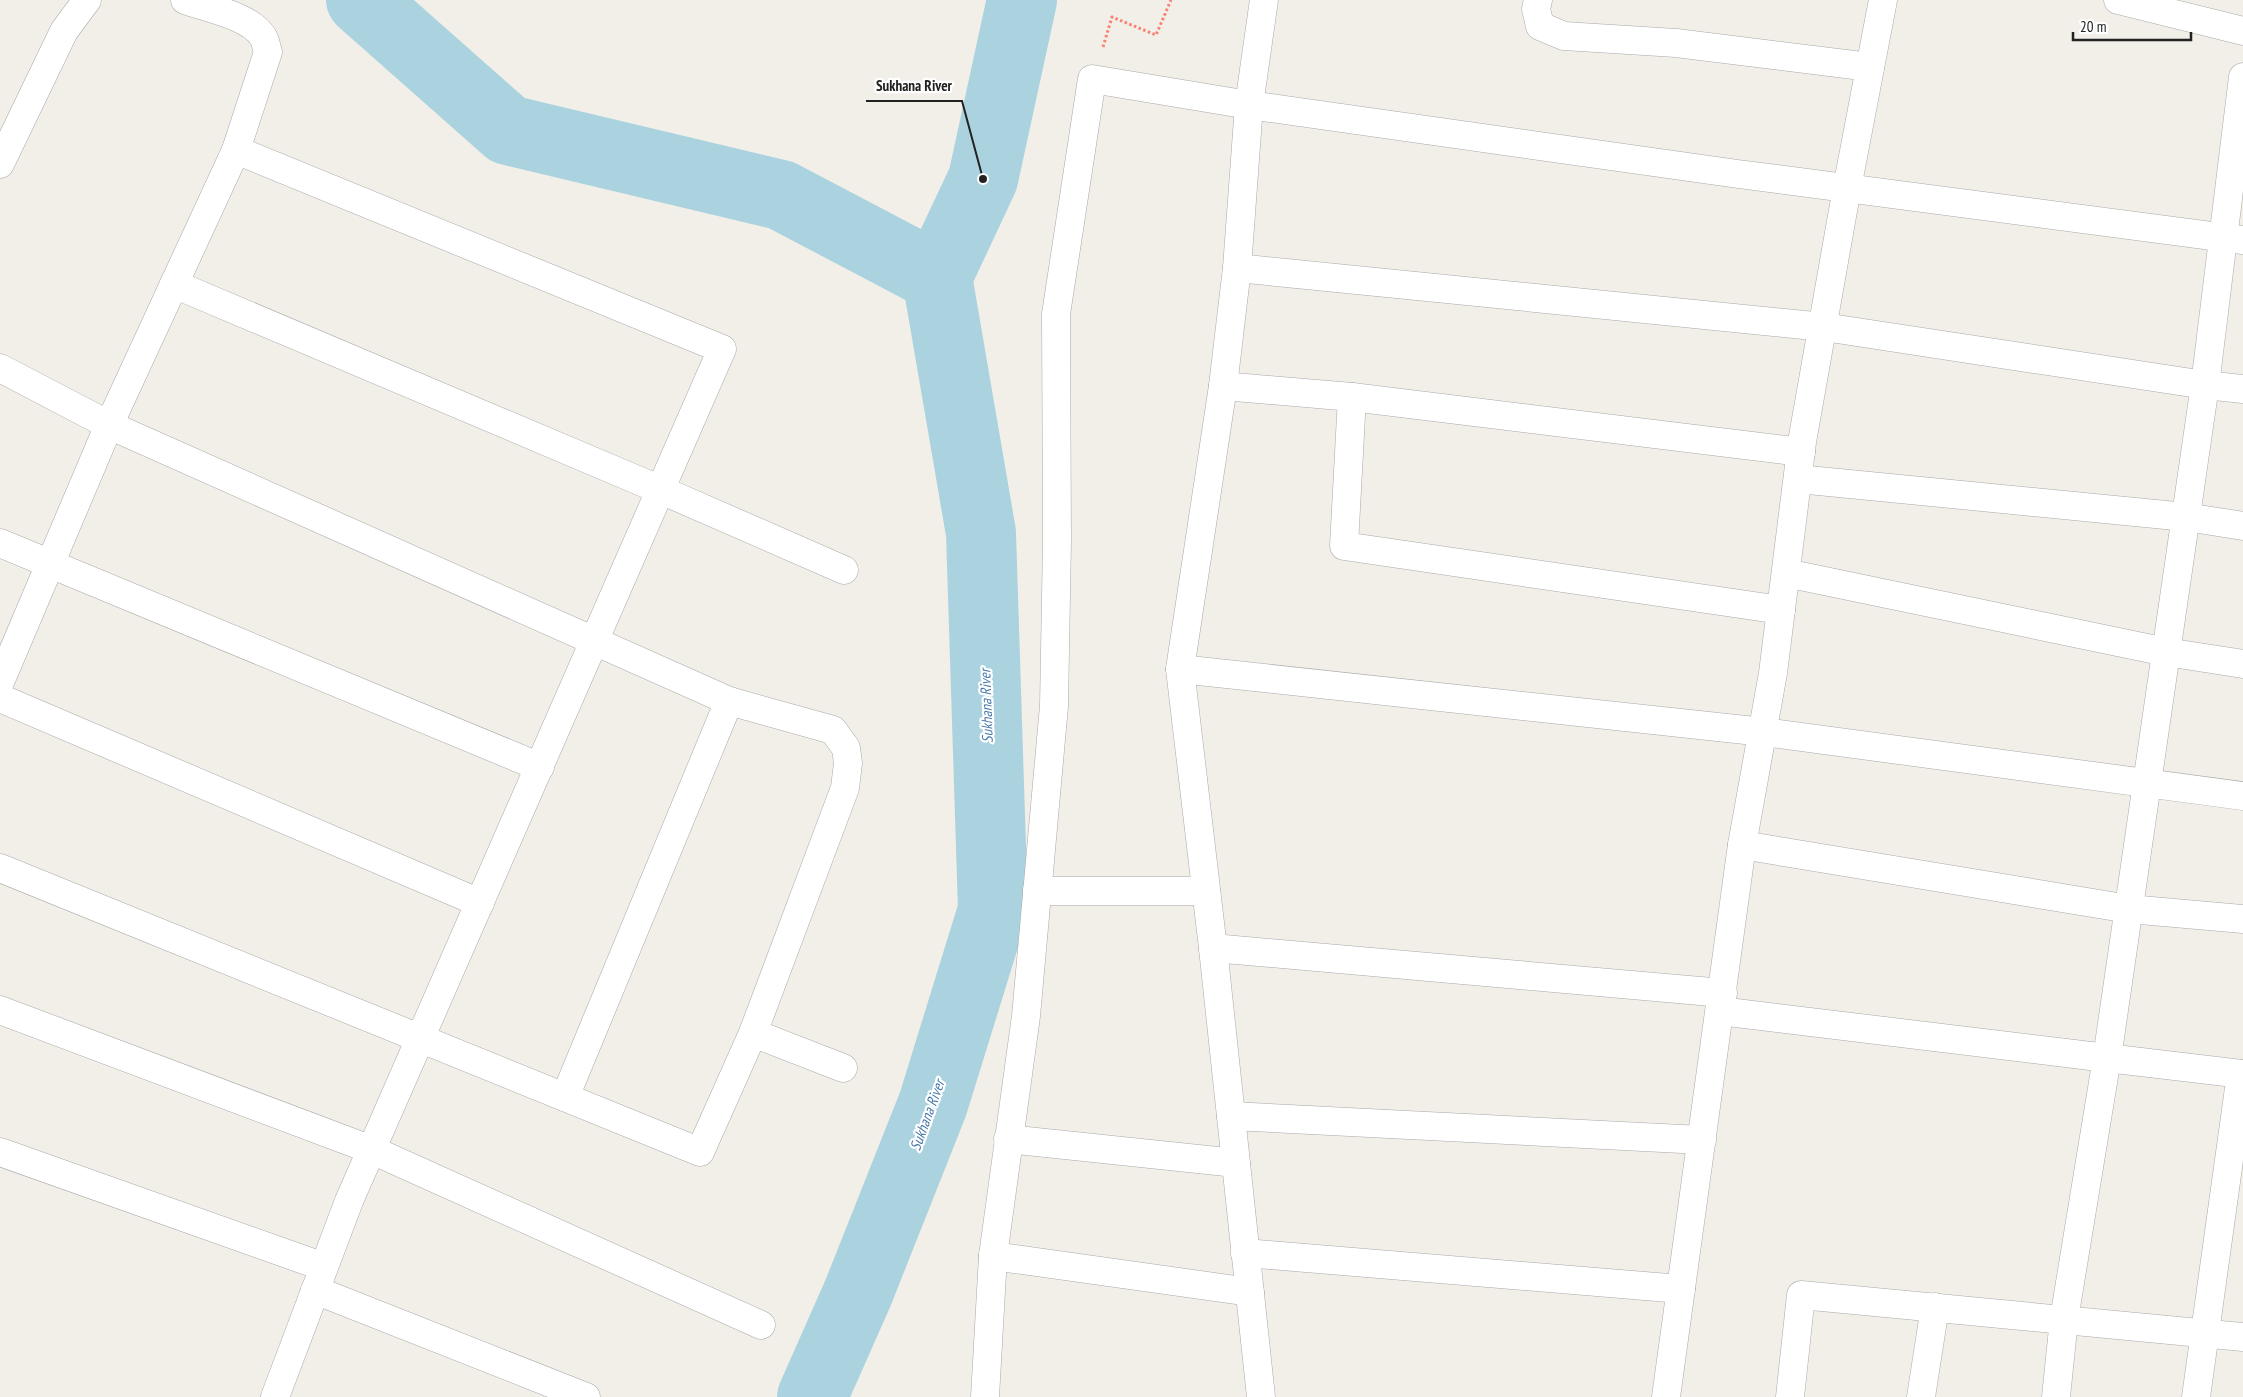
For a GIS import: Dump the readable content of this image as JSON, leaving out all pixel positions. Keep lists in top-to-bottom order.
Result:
{
  "water": ["Sukhana River"],
  "places": ["Sukhana River"],
  "scale_bar": "20 m"
}
